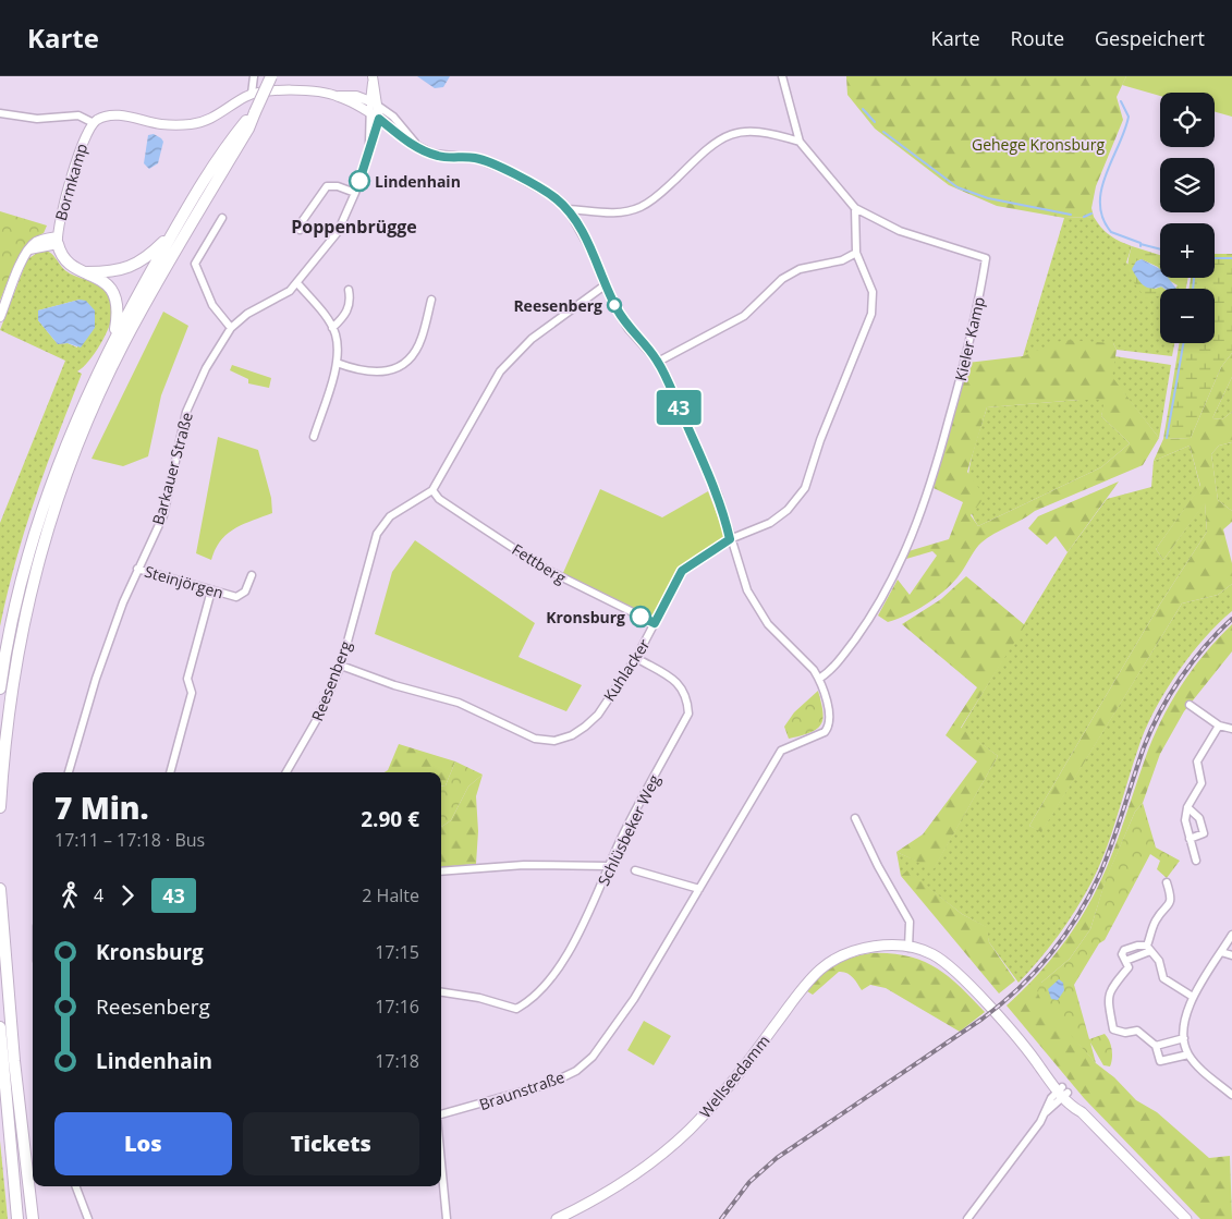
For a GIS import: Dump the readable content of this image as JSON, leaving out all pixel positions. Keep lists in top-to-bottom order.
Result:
{
  "streets": {
    "main road": ["Wellseedamm"],
    "street": [
      "Bormkamp",
      "Kieler Kamp",
      "Barkauer Straße",
      "Fettberg",
      "Steinjörgen",
      "Kuhlacker",
      "Reesenberg",
      "Schlüsbeker Weg",
      "Braunstraße"
    ]
  },
  "crossings": [
    ["Kieler Kamp", "Kuhlacker"],
    ["Kieler Kamp", "Braunstraße"],
    ["Barkauer Straße", "Steinjörgen"],
    ["Fettberg", "Kuhlacker"],
    ["Fettberg", "Reesenberg"],
    ["Kuhlacker", "Reesenberg"],
    ["Kuhlacker", "Schlüsbeker Weg"]
  ],
  "districts": ["Poppenbrügge"],
  "parks": ["Gehege Kronsburg"],
  "places": ["Lindenhain", "Reesenberg", "Kronsburg"],
  "lines": ["bus line 43"],
  "page": {
    "header": "Karte",
    "nav": ["Karte", "Route", "Gespeichert"],
    "on_map": "43",
    "map_buttons": ["+", "−"],
    "heading": ["7 Min.", "17:11 – 17:18 · Bus", "2.90 €"],
    "legs": ["4", "43", "2 Halte"],
    "list": [
      {
        "name": "Kronsburg",
        "value": "17:15"
      },
      {
        "name": "Reesenberg",
        "value": "17:16"
      },
      {
        "name": "Lindenhain",
        "value": "17:18"
      }
    ],
    "buttons": ["Los", "Tickets"]
  }
}
